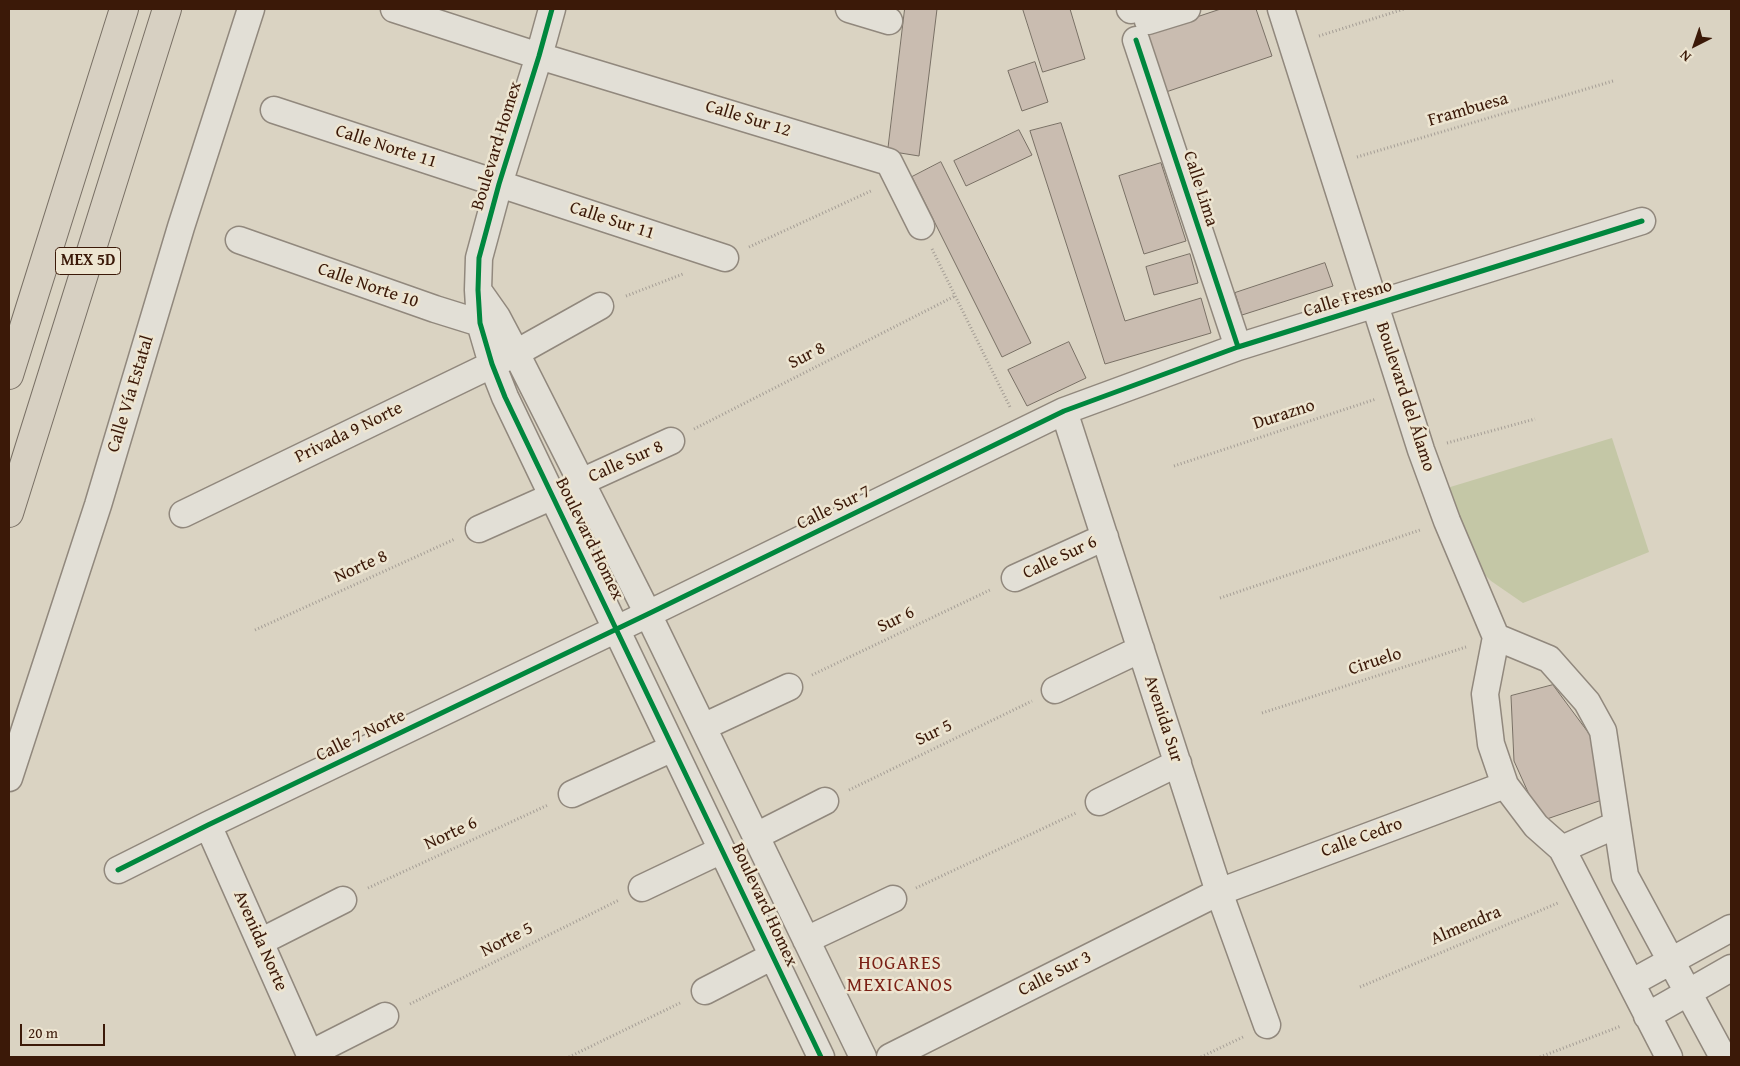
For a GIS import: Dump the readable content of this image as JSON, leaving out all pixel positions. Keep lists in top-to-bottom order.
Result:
{
  "streets": {
    "highway": ["MEX 5D"],
    "street": [
      "Calle Sur 12",
      "Boulevard Homex",
      "Calle Norte 11",
      "Calle Lima",
      "Calle Sur 11",
      "Calle Norte 10",
      "Calle Fresno",
      "Calle Vía Estatal",
      "Boulevard del Álamo",
      "Privada 9 Norte",
      "Calle Sur 8",
      "Calle Sur 7",
      "Calle Sur 6",
      "Avenida Sur",
      "Calle 7 Norte",
      "Calle Cedro",
      "Avenida Norte",
      "Calle Sur 3"
    ],
    "path": [
      "Frambuesa",
      "Sur 8",
      "Durazno",
      "Norte 8",
      "Sur 6",
      "Ciruelo",
      "Sur 5",
      "Norte 6",
      "Almendra",
      "Norte 5"
    ]
  },
  "crossings": [
    ["Frambuesa", "Boulevard del Álamo"],
    ["Calle Sur 12", "Boulevard Homex"],
    ["Boulevard Homex", "Calle Norte 11"],
    ["Boulevard Homex", "Calle Sur 11"],
    ["Boulevard Homex", "Calle Norte 10"],
    ["Boulevard Homex", "Privada 9 Norte"],
    ["Boulevard Homex", "Calle Sur 8"],
    ["Boulevard Homex", "Calle Sur 7"],
    ["Boulevard Homex", "Calle 7 Norte"],
    ["Calle Norte 11", "Calle Sur 11"],
    ["Calle Lima", "Calle Fresno"],
    ["Calle Fresno", "Boulevard del Álamo"],
    ["Calle Fresno", "Calle Sur 7"],
    ["Calle Fresno", "Avenida Sur"],
    ["Sur 8", "Calle Sur 8"],
    ["Boulevard del Álamo", "Durazno"],
    ["Boulevard del Álamo", "Ciruelo"],
    ["Calle Sur 7", "Avenida Sur"],
    ["Calle Sur 7", "Calle 7 Norte"],
    ["Calle Sur 6", "Sur 6"],
    ["Calle Sur 6", "Avenida Sur"],
    ["Avenida Sur", "Calle Cedro"],
    ["Avenida Sur", "Calle Sur 3"],
    ["Calle 7 Norte", "Avenida Norte"],
    ["Calle Cedro", "Calle Sur 3"]
  ],
  "districts": ["HOGARES MEXICANOS"],
  "scale_bar": "20 m",
  "north": "bottom left"
}
